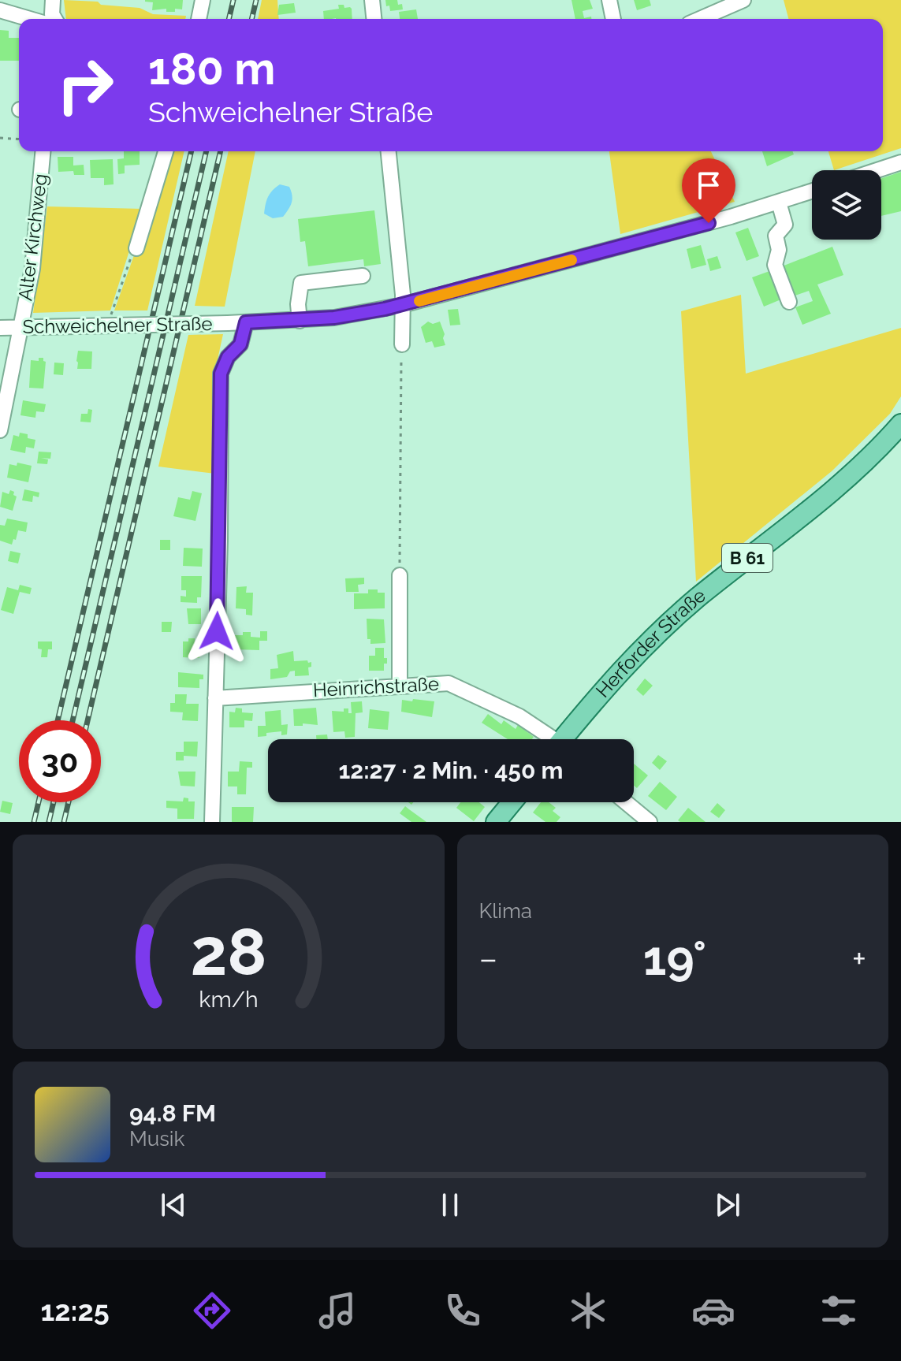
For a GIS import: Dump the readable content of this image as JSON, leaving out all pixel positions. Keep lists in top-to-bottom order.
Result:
{
  "streets": {
    "main road": ["B 61", "Herforder Straße"],
    "street": ["Alter Kirchweg", "Schweichelner Straße", "Heinrichstraße"]
  },
  "crossings": [
    ["Alter Kirchweg", "Schweichelner Straße"]
  ],
  "page": {
    "turn": ["180 m", "Schweichelner Straße"],
    "limit": "30",
    "trip": "12:27 · 2 Min. · 450 m",
    "tile": "Klima",
    "heat": ["−", "19°", "+"],
    "song": ["94.8 FM", "Musik"],
    "tabs": "12:25",
    "gauge": ["28", "km/h"]
  }
}
